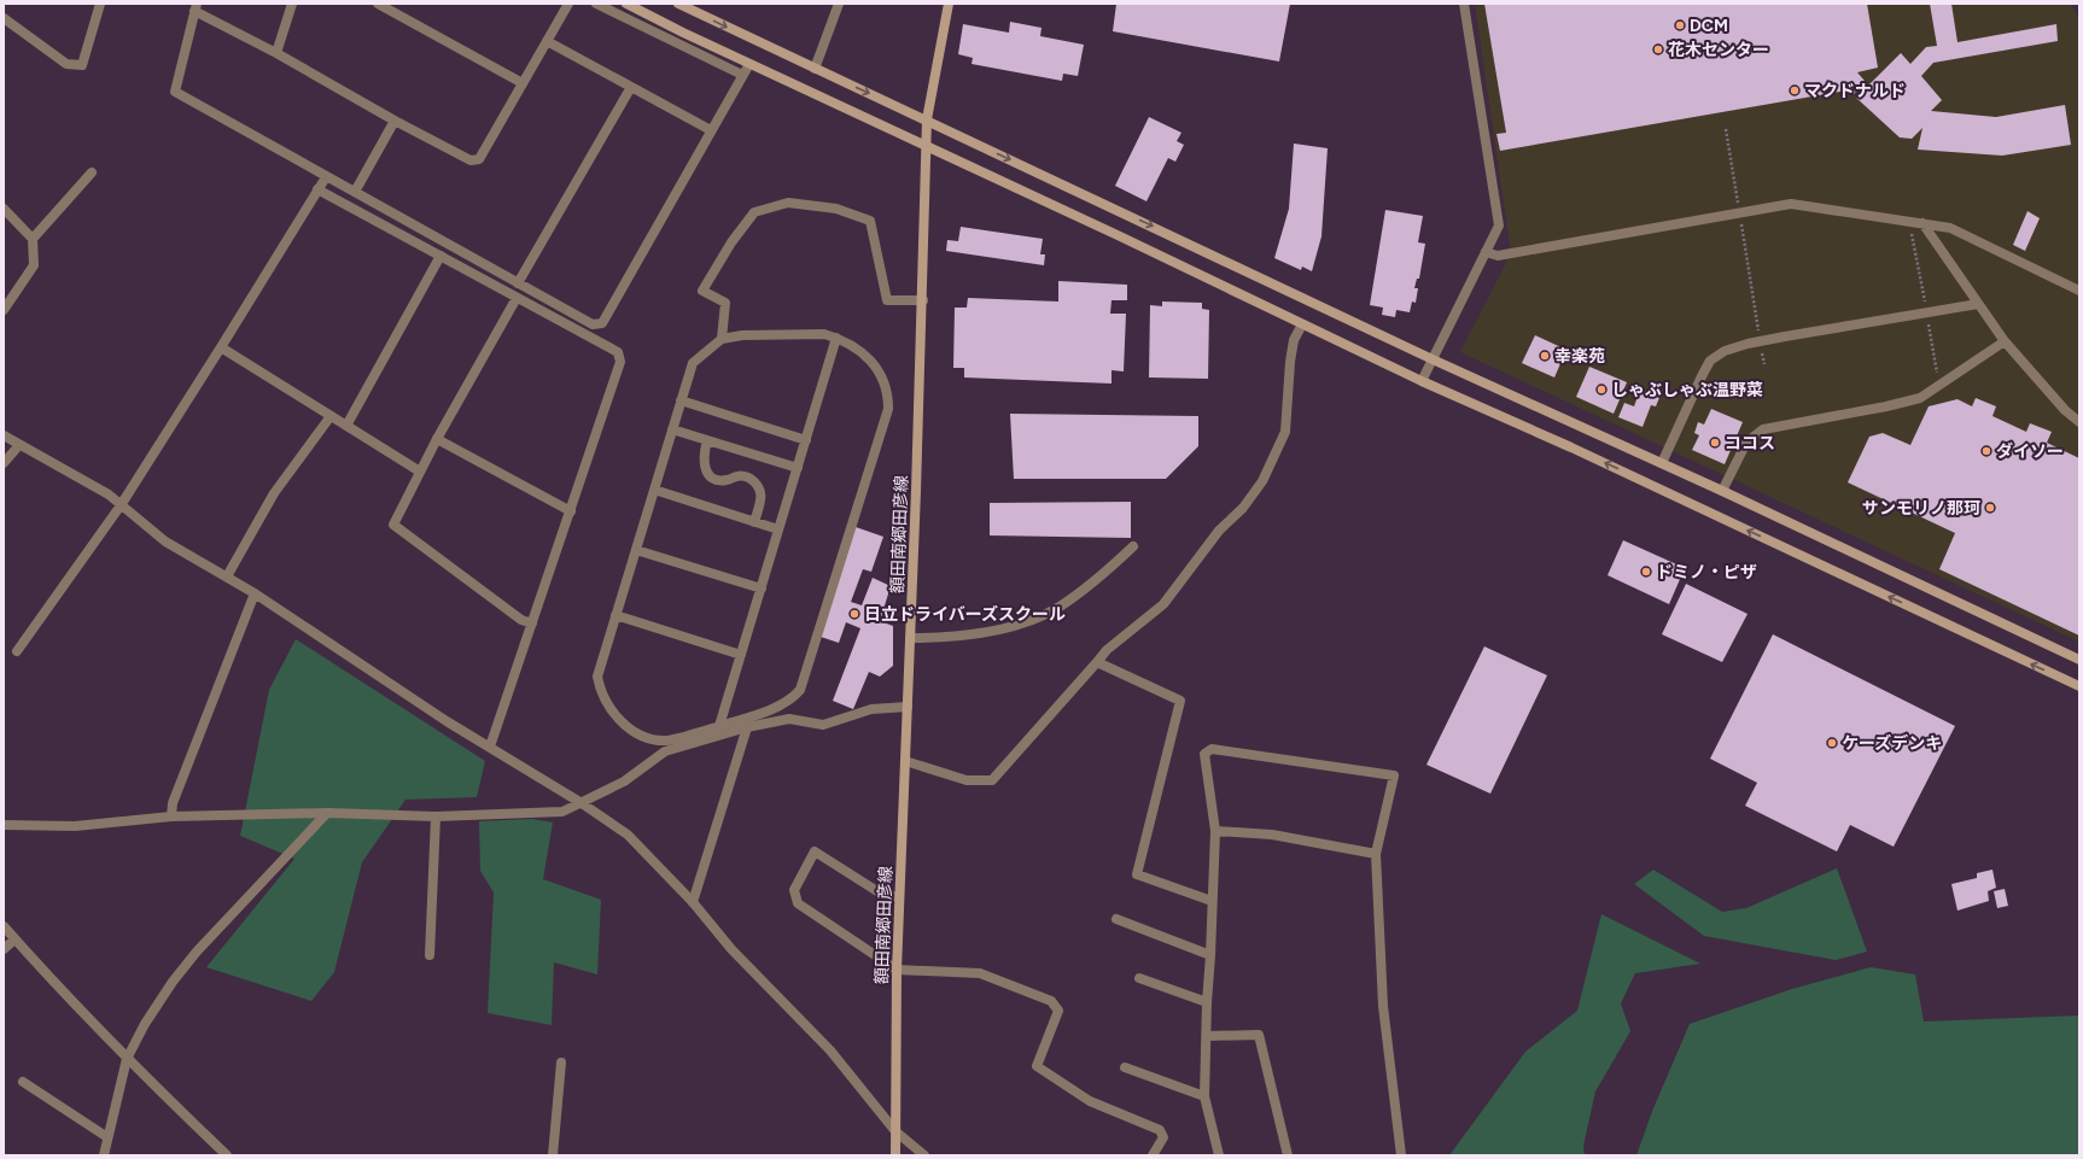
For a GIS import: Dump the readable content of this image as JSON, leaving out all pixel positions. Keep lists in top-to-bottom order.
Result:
{
  "streets": {
    "street": ["額田南郷田彦線"]
  },
  "places": [
    "DCM",
    "花木センター",
    "マクドナルド",
    "幸楽苑",
    "しゃぶしゃぶ温野菜",
    "ココス",
    "ダイソー",
    "サンモリノ那珂",
    "ドミノ・ピザ",
    "日立ドライバーズスクール",
    "ケーズデンキ"
  ]
}
